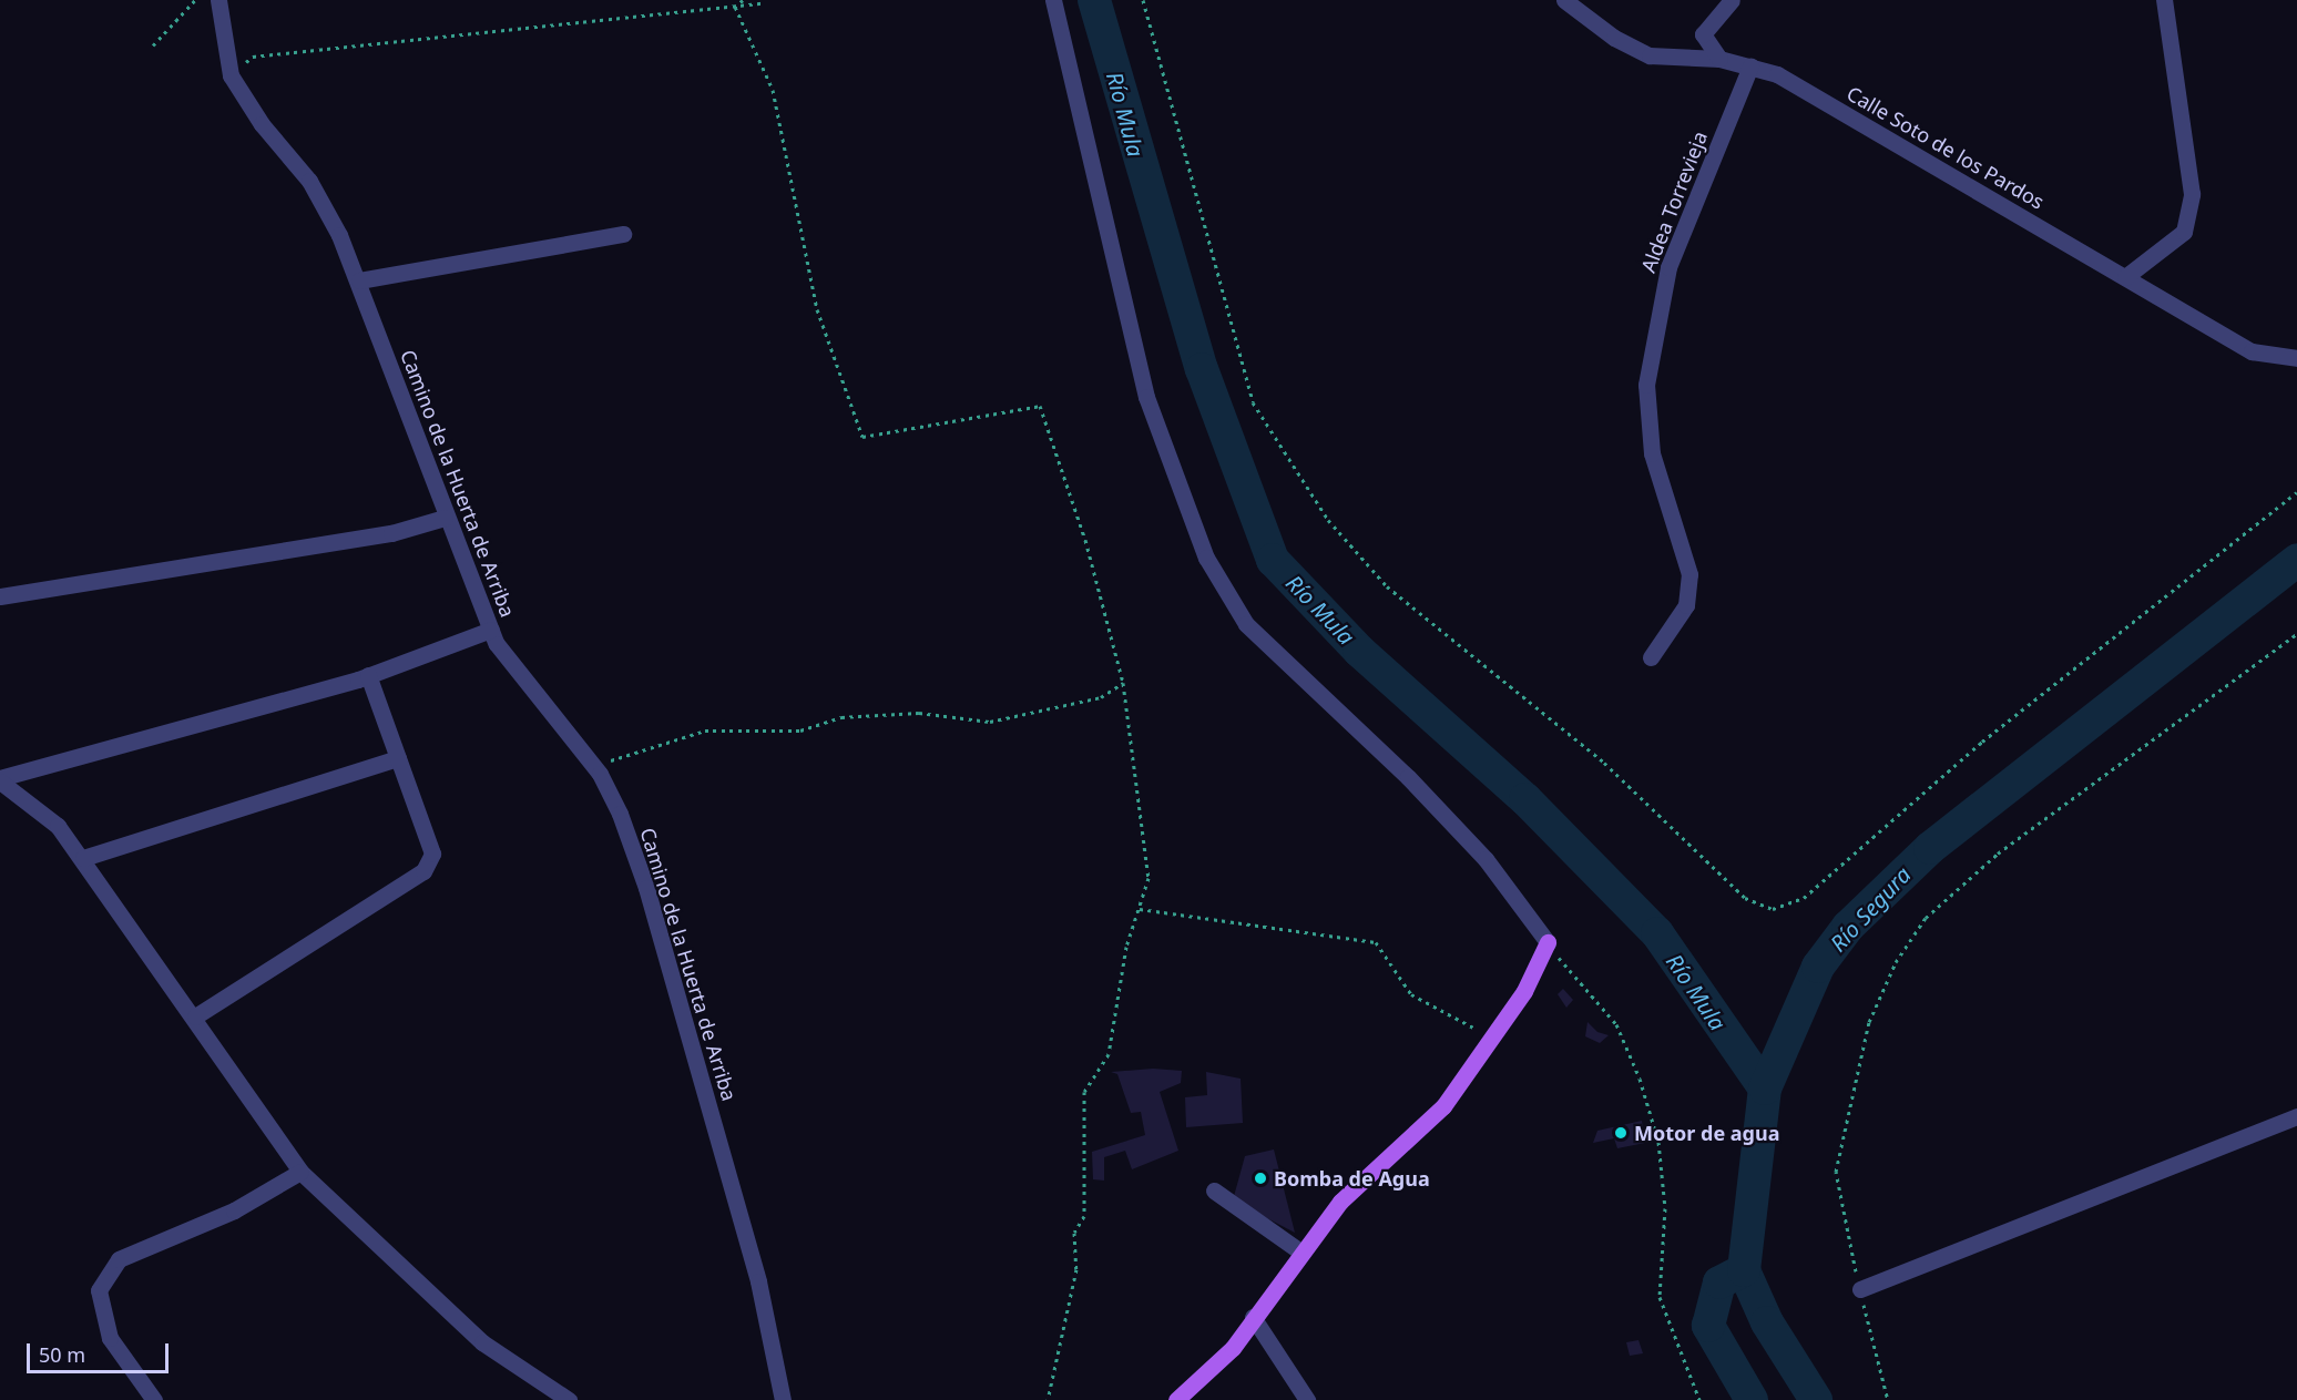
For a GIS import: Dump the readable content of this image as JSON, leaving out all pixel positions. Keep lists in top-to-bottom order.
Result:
{
  "streets": {
    "street": ["Calle Soto de los Pardos", "Aldea Torrevieja", "Camino de la Huerta de Arriba"]
  },
  "crossings": [
    ["Calle Soto de los Pardos", "Aldea Torrevieja"]
  ],
  "water": ["Río Mula", "Río Segura"],
  "places": ["Motor de agua", "Bomba de Agua"],
  "scale_bar": "50 m"
}
